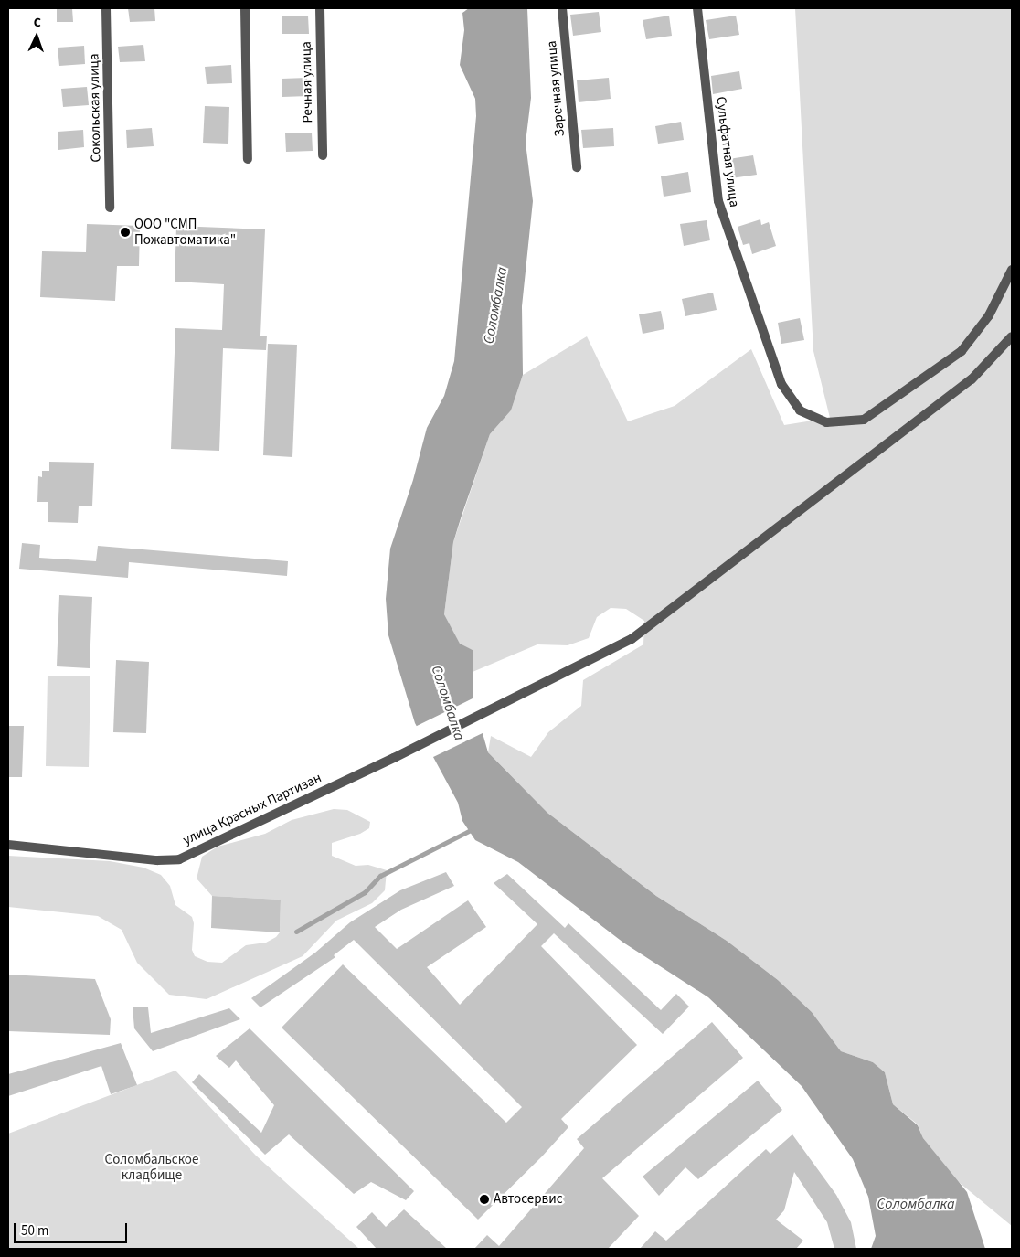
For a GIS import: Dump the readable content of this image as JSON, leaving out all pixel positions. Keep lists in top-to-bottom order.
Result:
{
  "streets": {
    "street": [
      "Речная улица",
      "Заречная улица",
      "Сокольская улица",
      "Сульфатная улица",
      "улица Красных Партизан"
    ]
  },
  "water": ["Соломбалка"],
  "parks": ["Соломбальское кладбище"],
  "places": ["ООО \"СМП Пожавтоматика\"", "Автосервис"],
  "scale_bar": "50 m",
  "north": "top"
}
